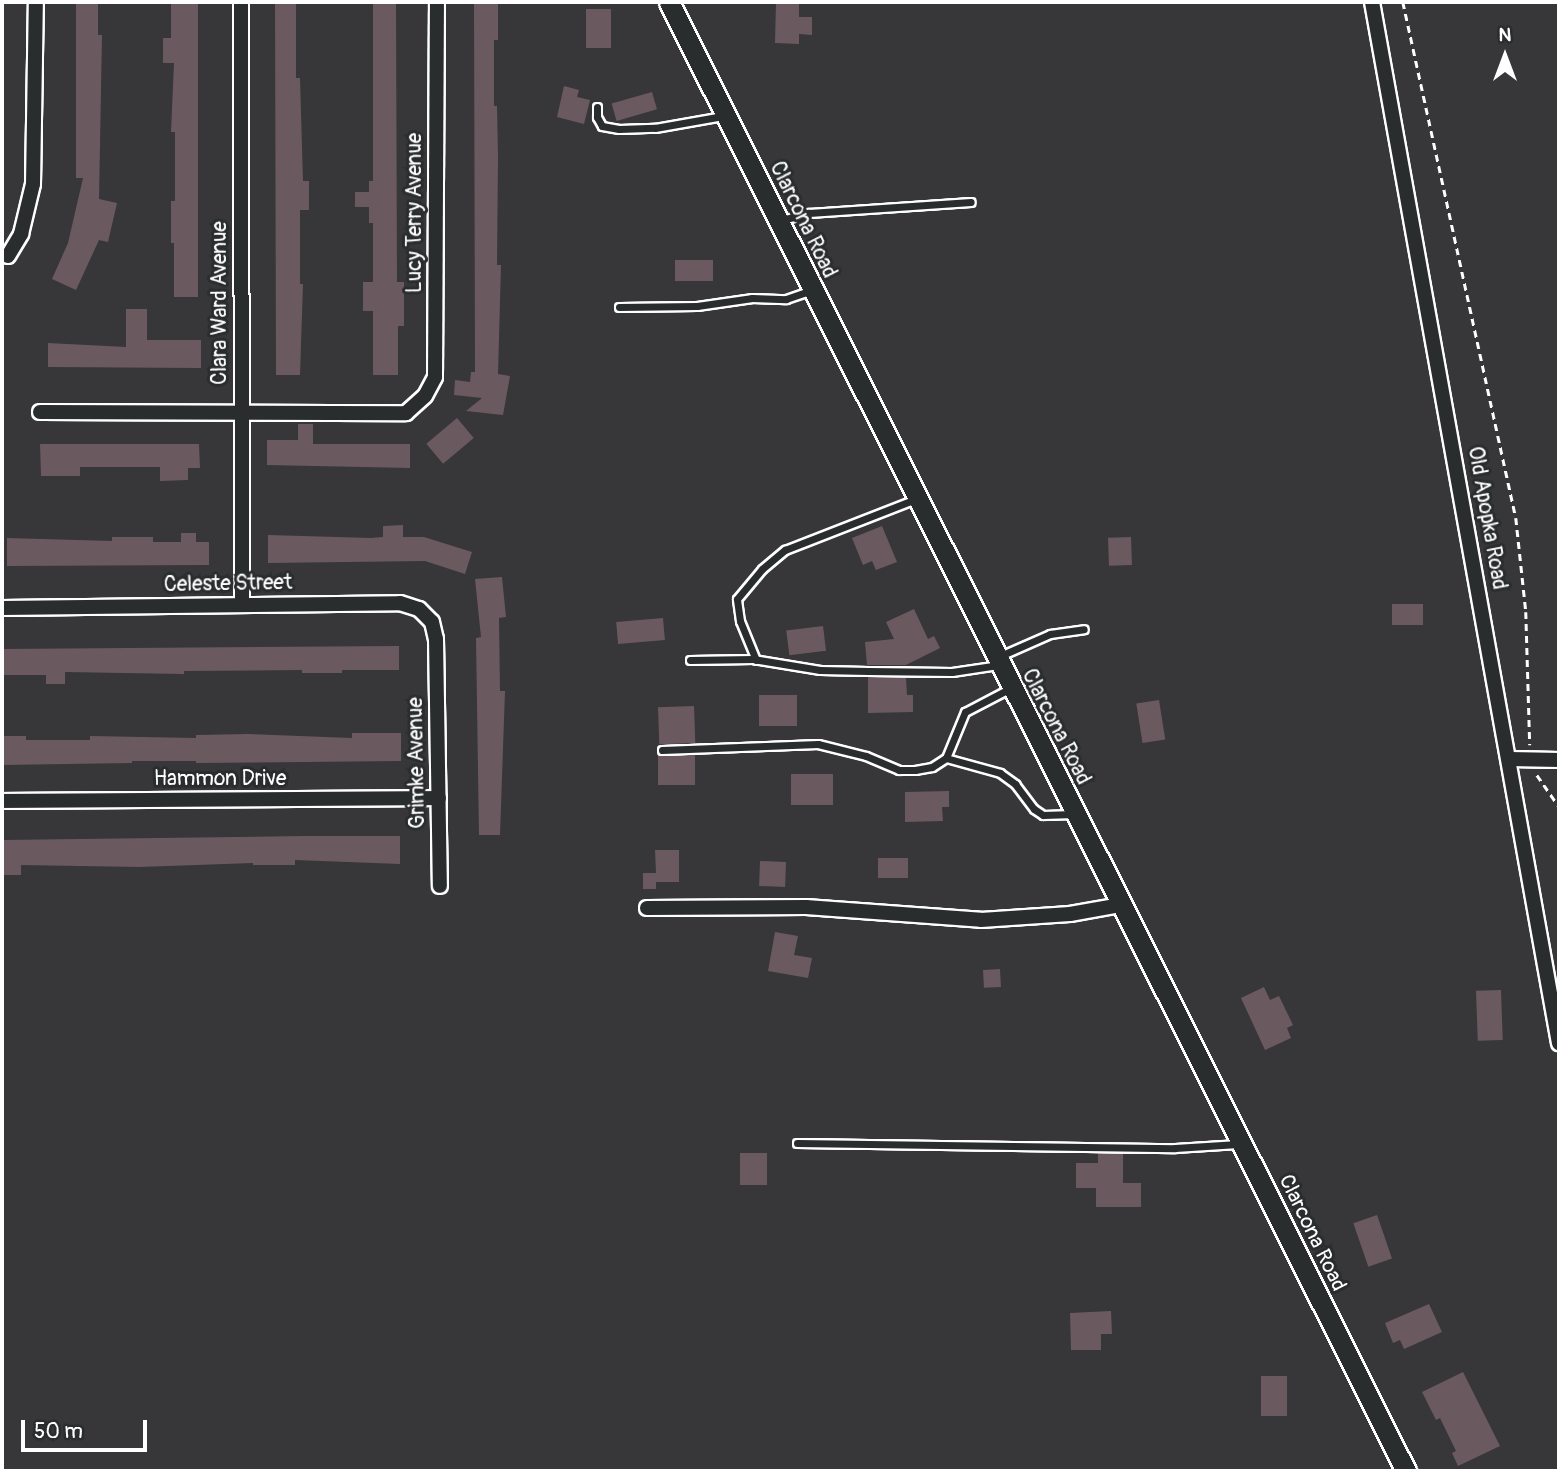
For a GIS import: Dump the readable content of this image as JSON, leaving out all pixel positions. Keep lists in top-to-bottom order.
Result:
{
  "streets": {
    "main road": ["Clarcona Road"],
    "street": [
      "Lucy Terry Avenue",
      "Clara Ward Avenue",
      "Old Apopka Road",
      "Celeste Street",
      "Grimke Avenue",
      "Hammon Drive"
    ]
  },
  "crossings": [
    ["Lucy Terry Avenue", "Clara Ward Avenue"],
    ["Clara Ward Avenue", "Celeste Street"],
    ["Celeste Street", "Grimke Avenue"],
    ["Grimke Avenue", "Hammon Drive"]
  ],
  "scale_bar": "50 m",
  "north": "top"
}
